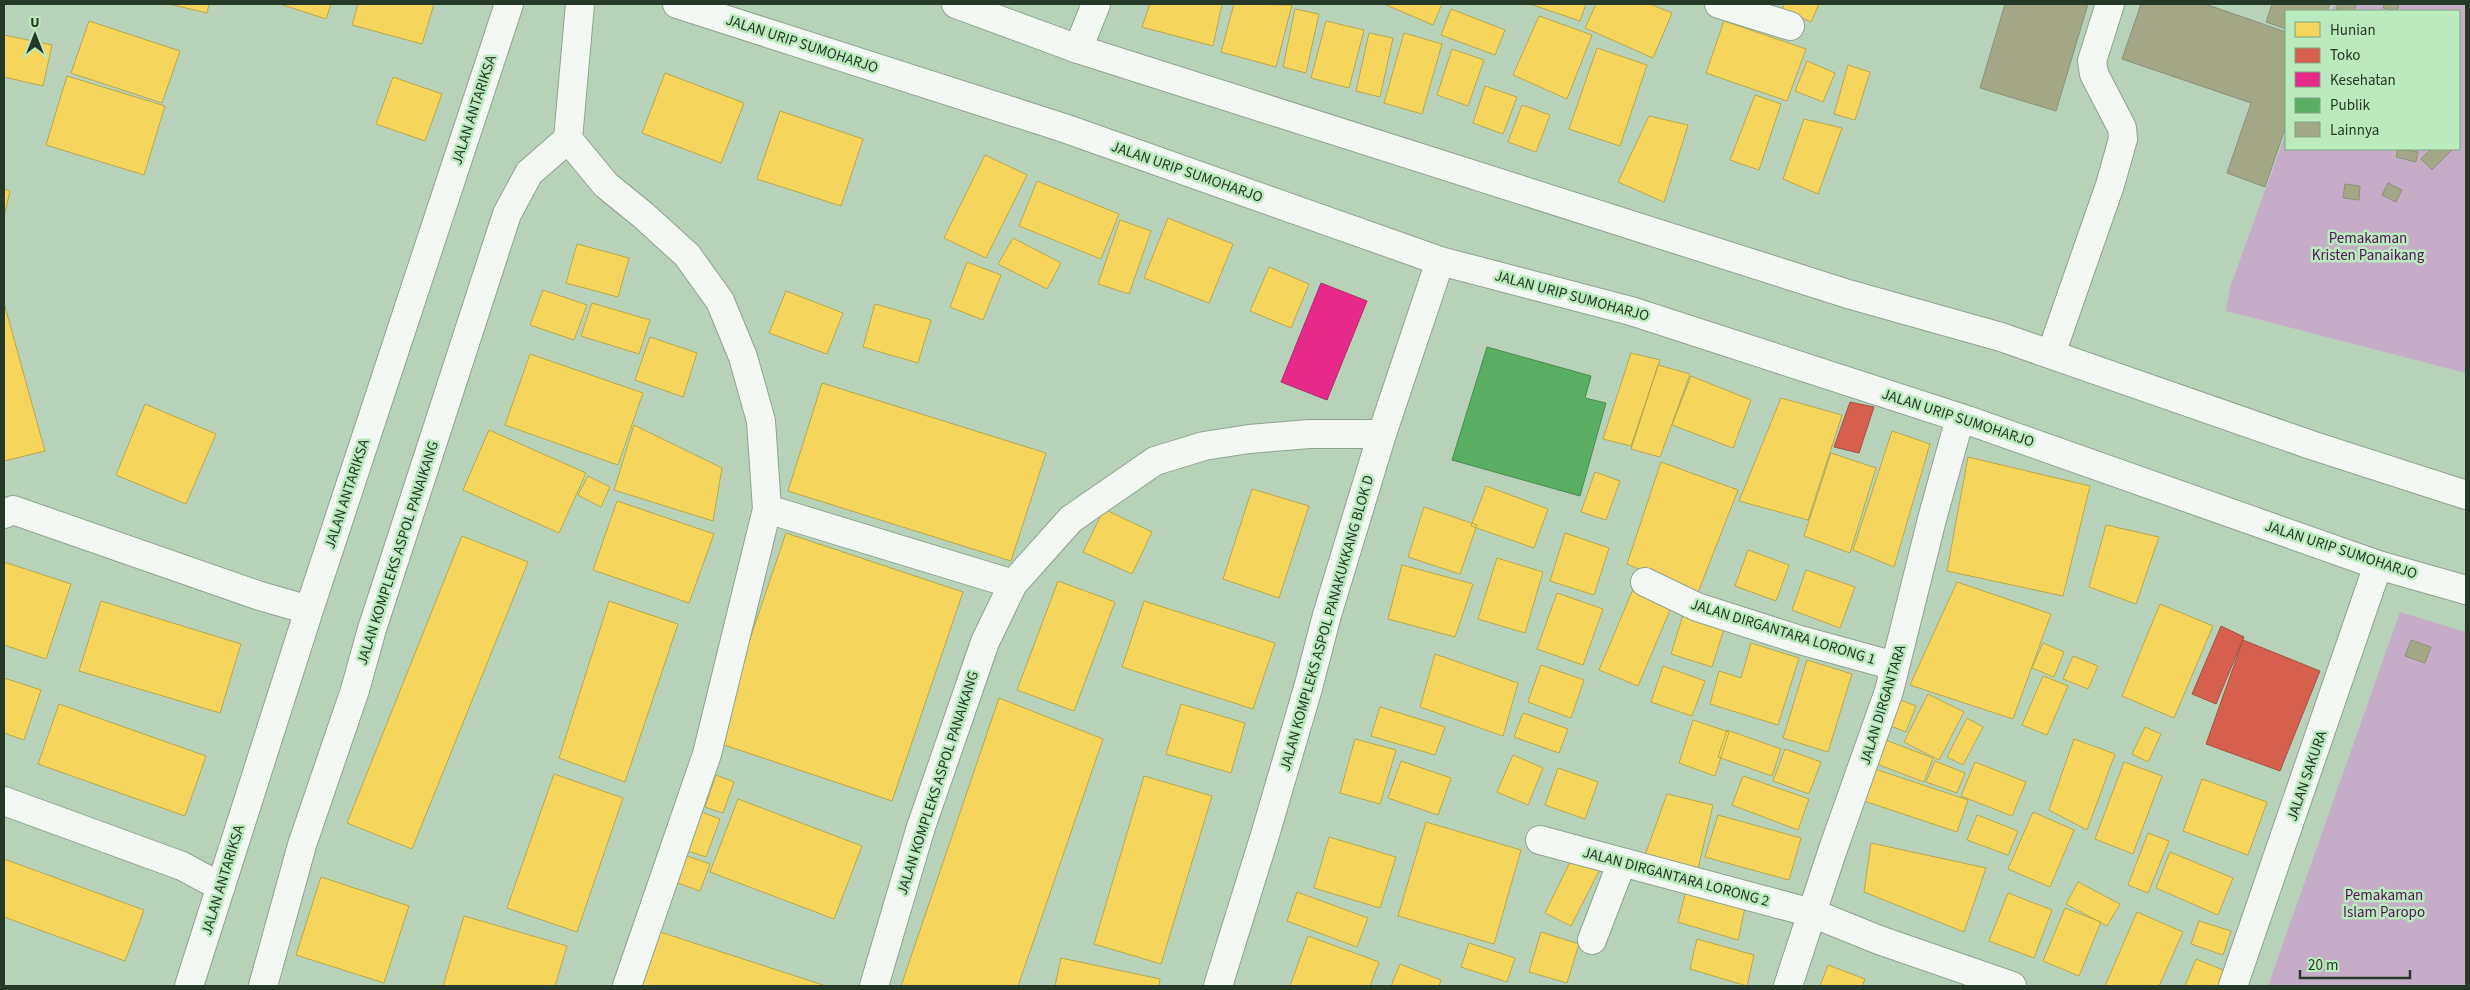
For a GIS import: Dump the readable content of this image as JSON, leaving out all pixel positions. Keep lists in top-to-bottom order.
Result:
{
  "streets": {
    "main road": [
      "JALAN URIP SUMOHARJO",
      "JALAN ANTARIKSA",
      "JALAN KOMPLEKS ASPOL PANAIKANG",
      "JALAN KOMPLEKS ASPOL PANAKUKKANG BLOK D",
      "JALAN DIRGANTARA LORONG 1",
      "JALAN DIRGANTARA",
      "JALAN SAKURA",
      "JALAN DIRGANTARA LORONG 2"
    ]
  },
  "crossings": [
    ["JALAN URIP SUMOHARJO", "JALAN KOMPLEKS ASPOL PANAKUKKANG BLOK D"],
    ["JALAN URIP SUMOHARJO", "JALAN DIRGANTARA"],
    ["JALAN URIP SUMOHARJO", "JALAN SAKURA"],
    ["JALAN KOMPLEKS ASPOL PANAIKANG", "JALAN KOMPLEKS ASPOL PANAKUKKANG BLOK D"],
    ["JALAN DIRGANTARA LORONG 1", "JALAN DIRGANTARA"],
    ["JALAN DIRGANTARA", "JALAN DIRGANTARA LORONG 2"]
  ],
  "parks": ["Pemakaman Kristen Panaikang", "Pemakaman Islam Paropo"],
  "legend": [
    "Hunian",
    "Toko",
    "Kesehatan",
    "Publik",
    "Lainnya"
  ],
  "scale_bar": "20 m",
  "north": "top"
}
